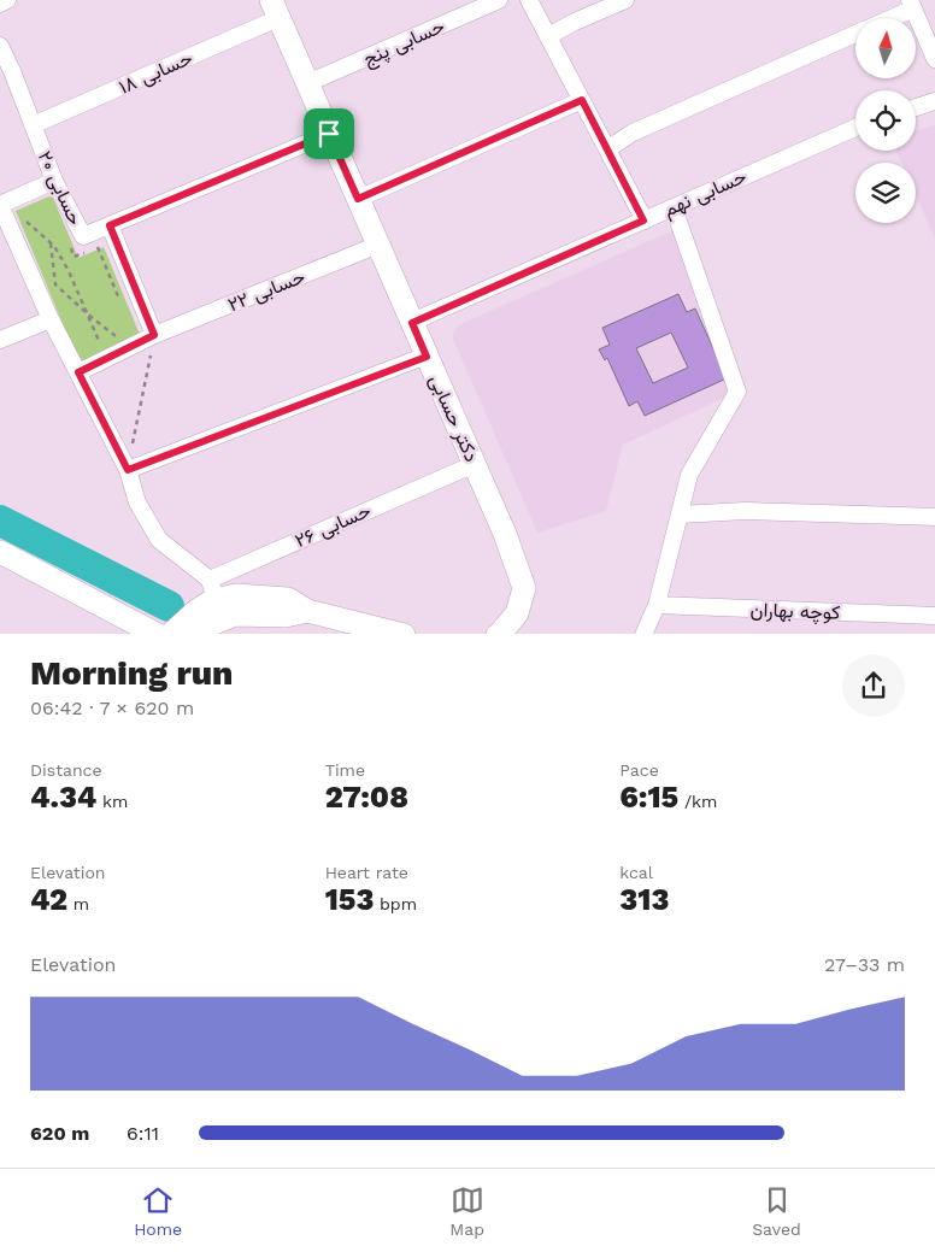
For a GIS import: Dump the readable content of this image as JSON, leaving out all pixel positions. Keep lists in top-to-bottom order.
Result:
{
  "streets": {
    "main road": ["دکتر حسابی"],
    "street": [
      "حسابی پنج",
      "حسابی ۱۸",
      "حسابی ۲۰",
      "حسابی نهم",
      "حسابی ۲۲",
      "حسابی ۲۶",
      "کوچه بهاران"
    ]
  },
  "crossings": [
    ["حسابی پنج", "دکتر حسابی"],
    ["حسابی ۱۸", "حسابی ۲۰"],
    ["حسابی ۱۸", "دکتر حسابی"],
    ["حسابی ۲۰", "دکتر حسابی"],
    ["حسابی نهم", "دکتر حسابی"],
    ["حسابی ۲۲", "دکتر حسابی"],
    ["دکتر حسابی", "حسابی ۲۶"]
  ],
  "north": "top",
  "page": {
    "heading": ["Morning run", "06:42 · 7 × 620 m"],
    "stats": [
      ["Distance", "4.34 km"],
      ["Time", "27:08"],
      ["Pace", "6:15 /km"],
      ["Elevation", "42 m"],
      ["Heart rate", "153 bpm"],
      ["kcal", "313"]
    ],
    "chart": ["Elevation", "27–33 m"],
    "list": [
      {
        "name": "620 m",
        "note": "6:11"
      }
    ],
    "tabs": ["Home", "Map", "Saved"]
  }
}
